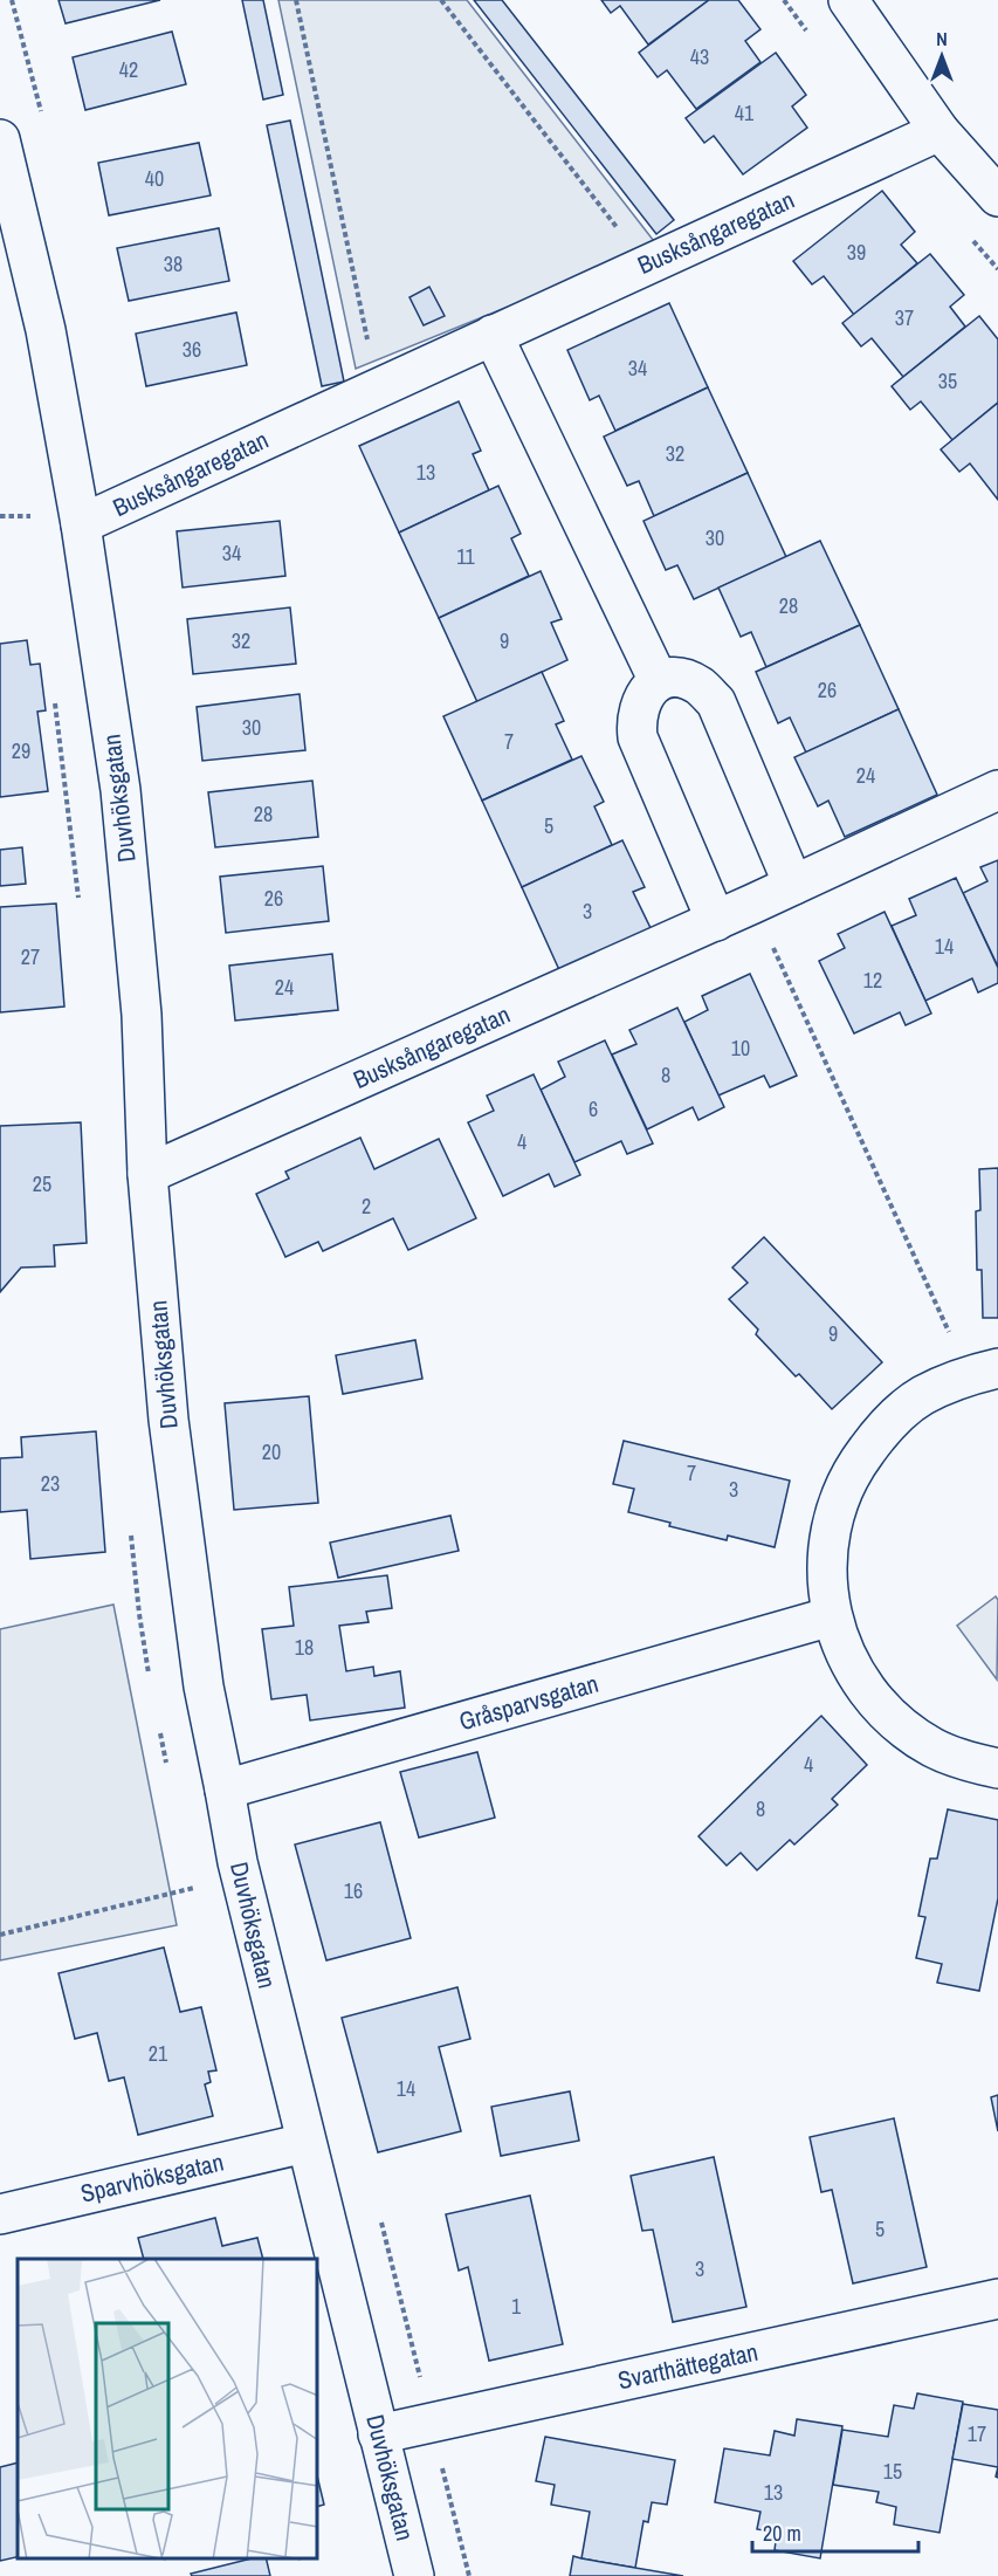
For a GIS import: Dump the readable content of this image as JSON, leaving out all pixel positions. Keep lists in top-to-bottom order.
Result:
{
  "streets": {
    "street": [
      "Busksångaregatan",
      "Duvhöksgatan",
      "Gråsparvsgatan",
      "Sparvhöksgatan",
      "Svarthättegatan"
    ]
  },
  "crossings": [
    ["Busksångaregatan", "Duvhöksgatan"],
    ["Duvhöksgatan", "Gråsparvsgatan"],
    ["Duvhöksgatan", "Sparvhöksgatan"],
    ["Duvhöksgatan", "Svarthättegatan"]
  ],
  "house_numbers": [
    "43",
    "42",
    "41",
    "40",
    "39",
    "38",
    "37",
    "36",
    "34",
    "35",
    "32",
    "13",
    "30",
    "34",
    "11",
    "28",
    "32",
    "9",
    "26",
    "30",
    "7",
    "29",
    "24",
    "28",
    "5",
    "26",
    "3",
    "14",
    "27",
    "12",
    "24",
    "10",
    "8",
    "6",
    "4",
    "25",
    "2",
    "9",
    "20",
    "7",
    "23",
    "3",
    "18",
    "4",
    "8",
    "16",
    "21",
    "14",
    "5",
    "3",
    "1",
    "17",
    "15",
    "13"
  ],
  "scale_bar": "20 m",
  "north": "top"
}
